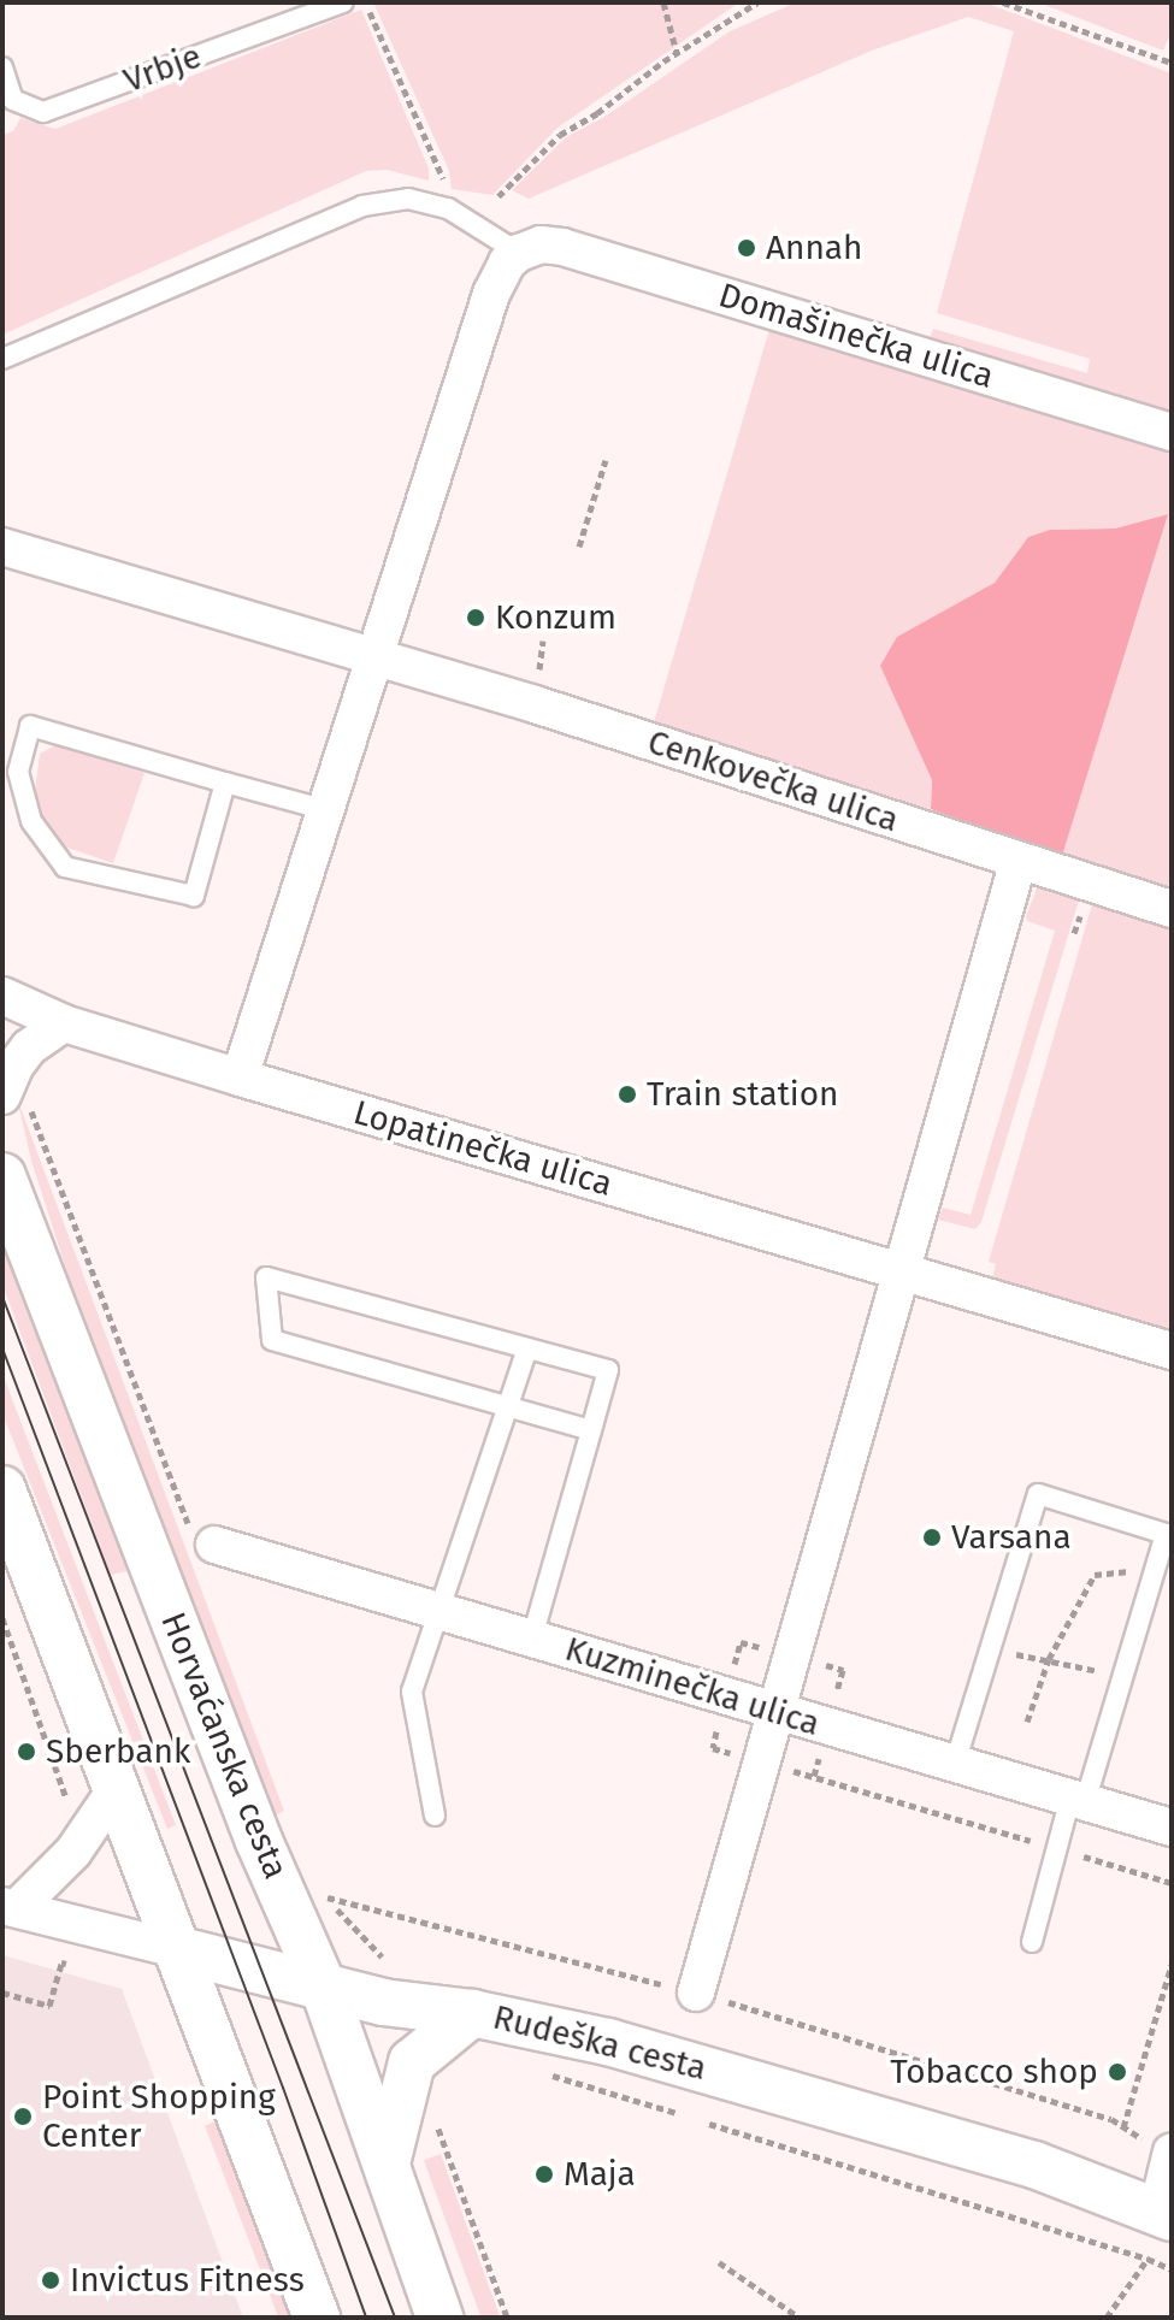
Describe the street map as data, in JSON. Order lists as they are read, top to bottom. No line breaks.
{"streets":{"street":["Domašinečka ulica","Cenkovečka ulica","Lopatinečka ulica","Kuzminečka ulica","Horvaćanska cesta","Rudeška cesta"],"lane":["Vrbje"]},"crossings":[["Horvaćanska cesta","Rudeška cesta"]],"places":["Annah","Konzum","Train station","Varsana","Sberbank","Tobacco shop","Point Shopping Center","Maja","Invictus Fitness"]}
